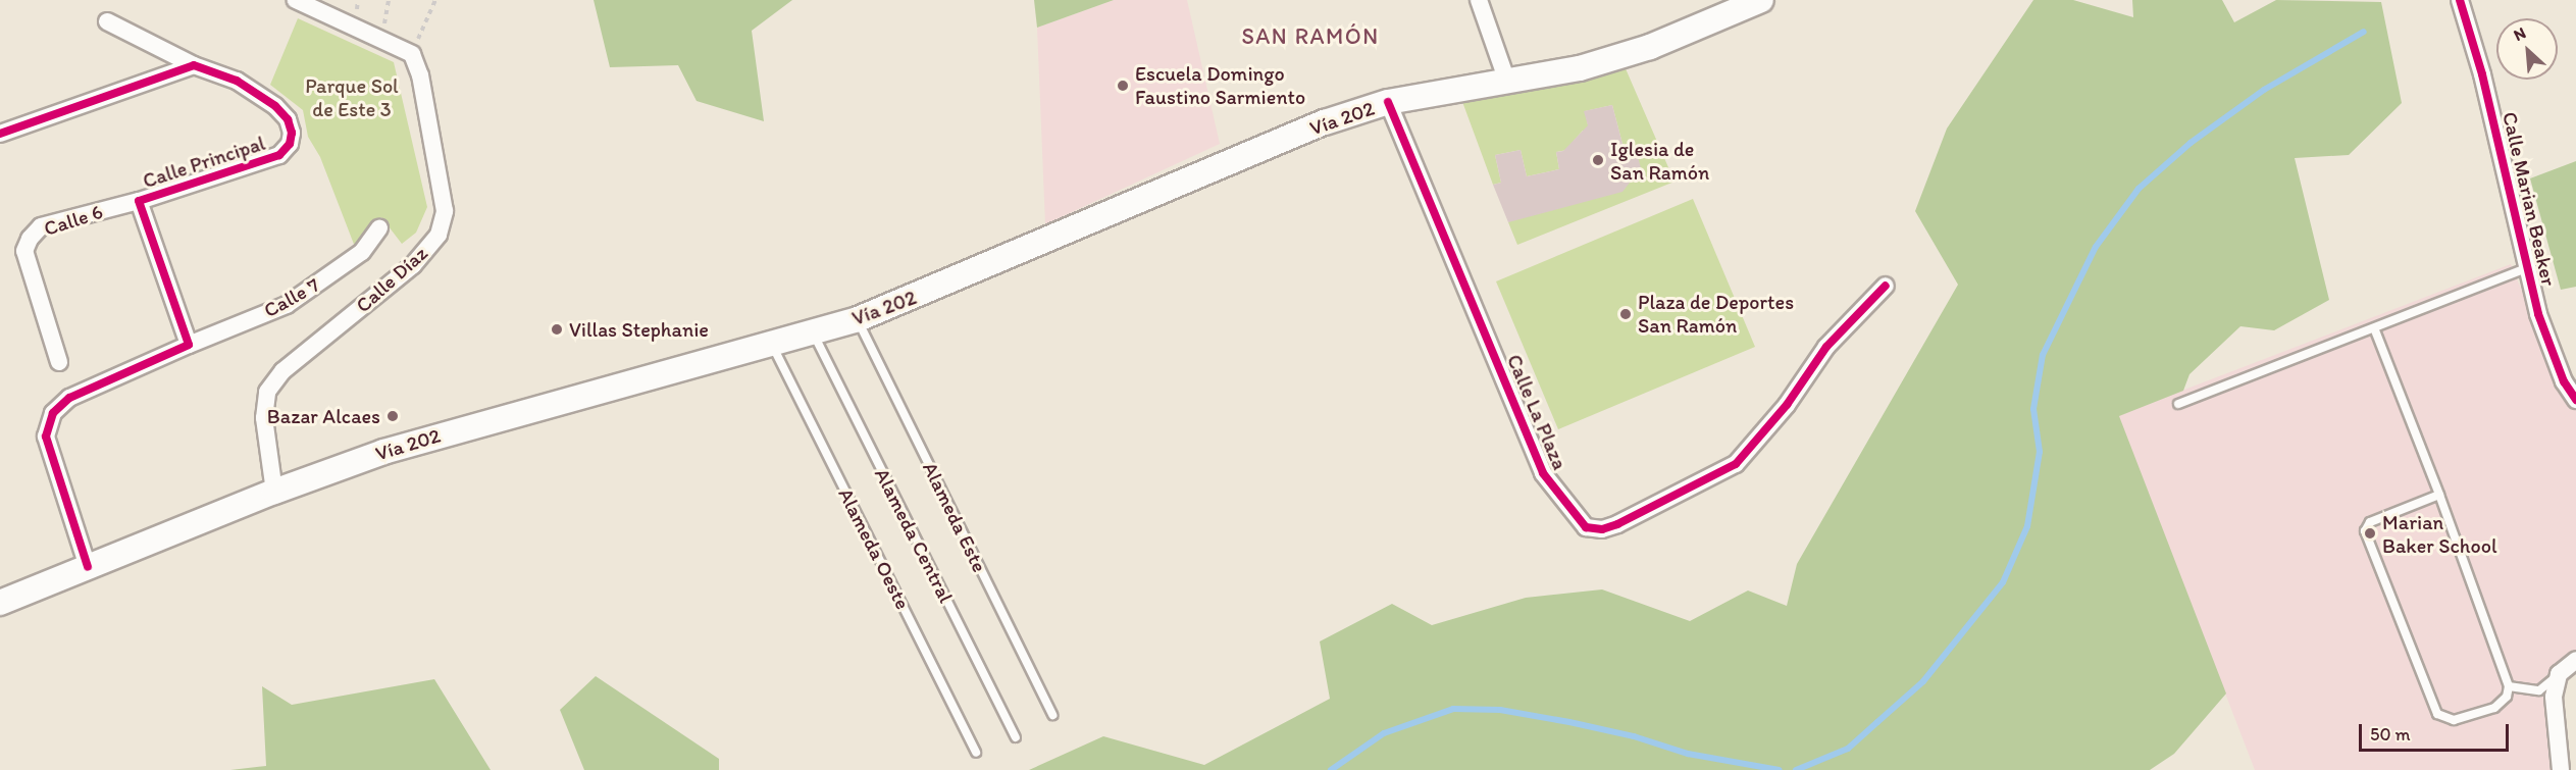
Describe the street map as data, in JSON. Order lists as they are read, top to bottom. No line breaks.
{"streets":{"main road":["Vía 202"],"street":["Calle Principal","Calle Marian Beaker","Calle 6","Calle Díaz","Calle 7","Calle La Plaza"],"lane":["Alameda Este","Alameda Central","Alameda Oeste"]},"crossings":[["Vía 202","Calle Díaz"],["Vía 202","Calle La Plaza"],["Vía 202","Alameda Este"],["Vía 202","Alameda Central"],["Vía 202","Alameda Oeste"],["Calle Principal","Calle 6"],["Calle Principal","Calle 7"]],"districts":["SAN RAMÓN"],"parks":["Parque Sol de Este 3"],"places":["Escuela Domingo Faustino Sarmiento","Iglesia de San Ramón","Plaza de Deportes San Ramón","Villas Stephanie","Bazar Alcaes","Marian Baker School"],"scale_bar":"50 m","north":"top left"}
